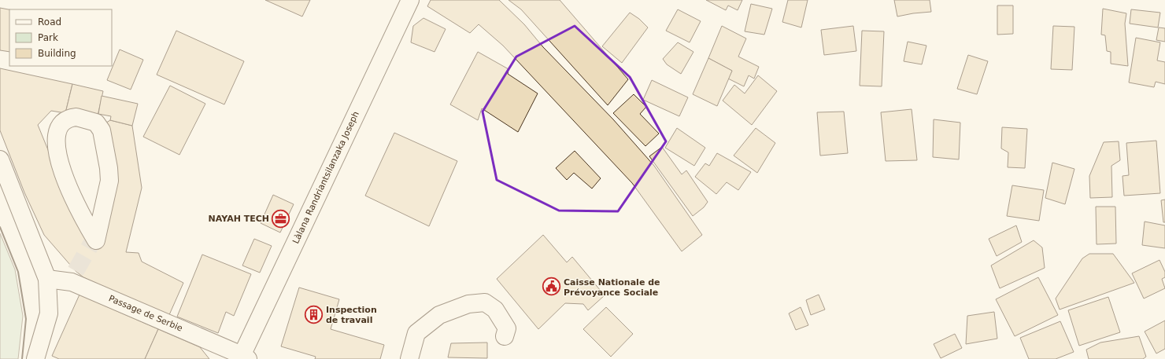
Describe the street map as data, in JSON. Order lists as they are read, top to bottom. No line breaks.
{"streets":{"street":["Làlana Randriantsilanzaka Joseph","Passage de Serbie"]},"crossings":[["Làlana Randriantsilanzaka Joseph","Passage de Serbie"]],"places":{"office":["NAYAH TECH"],"public building":["Caisse Nationale de Prévoyance Sociale"],"building":["Inspection de travail"]},"legend":["Road","Park","Building"]}
